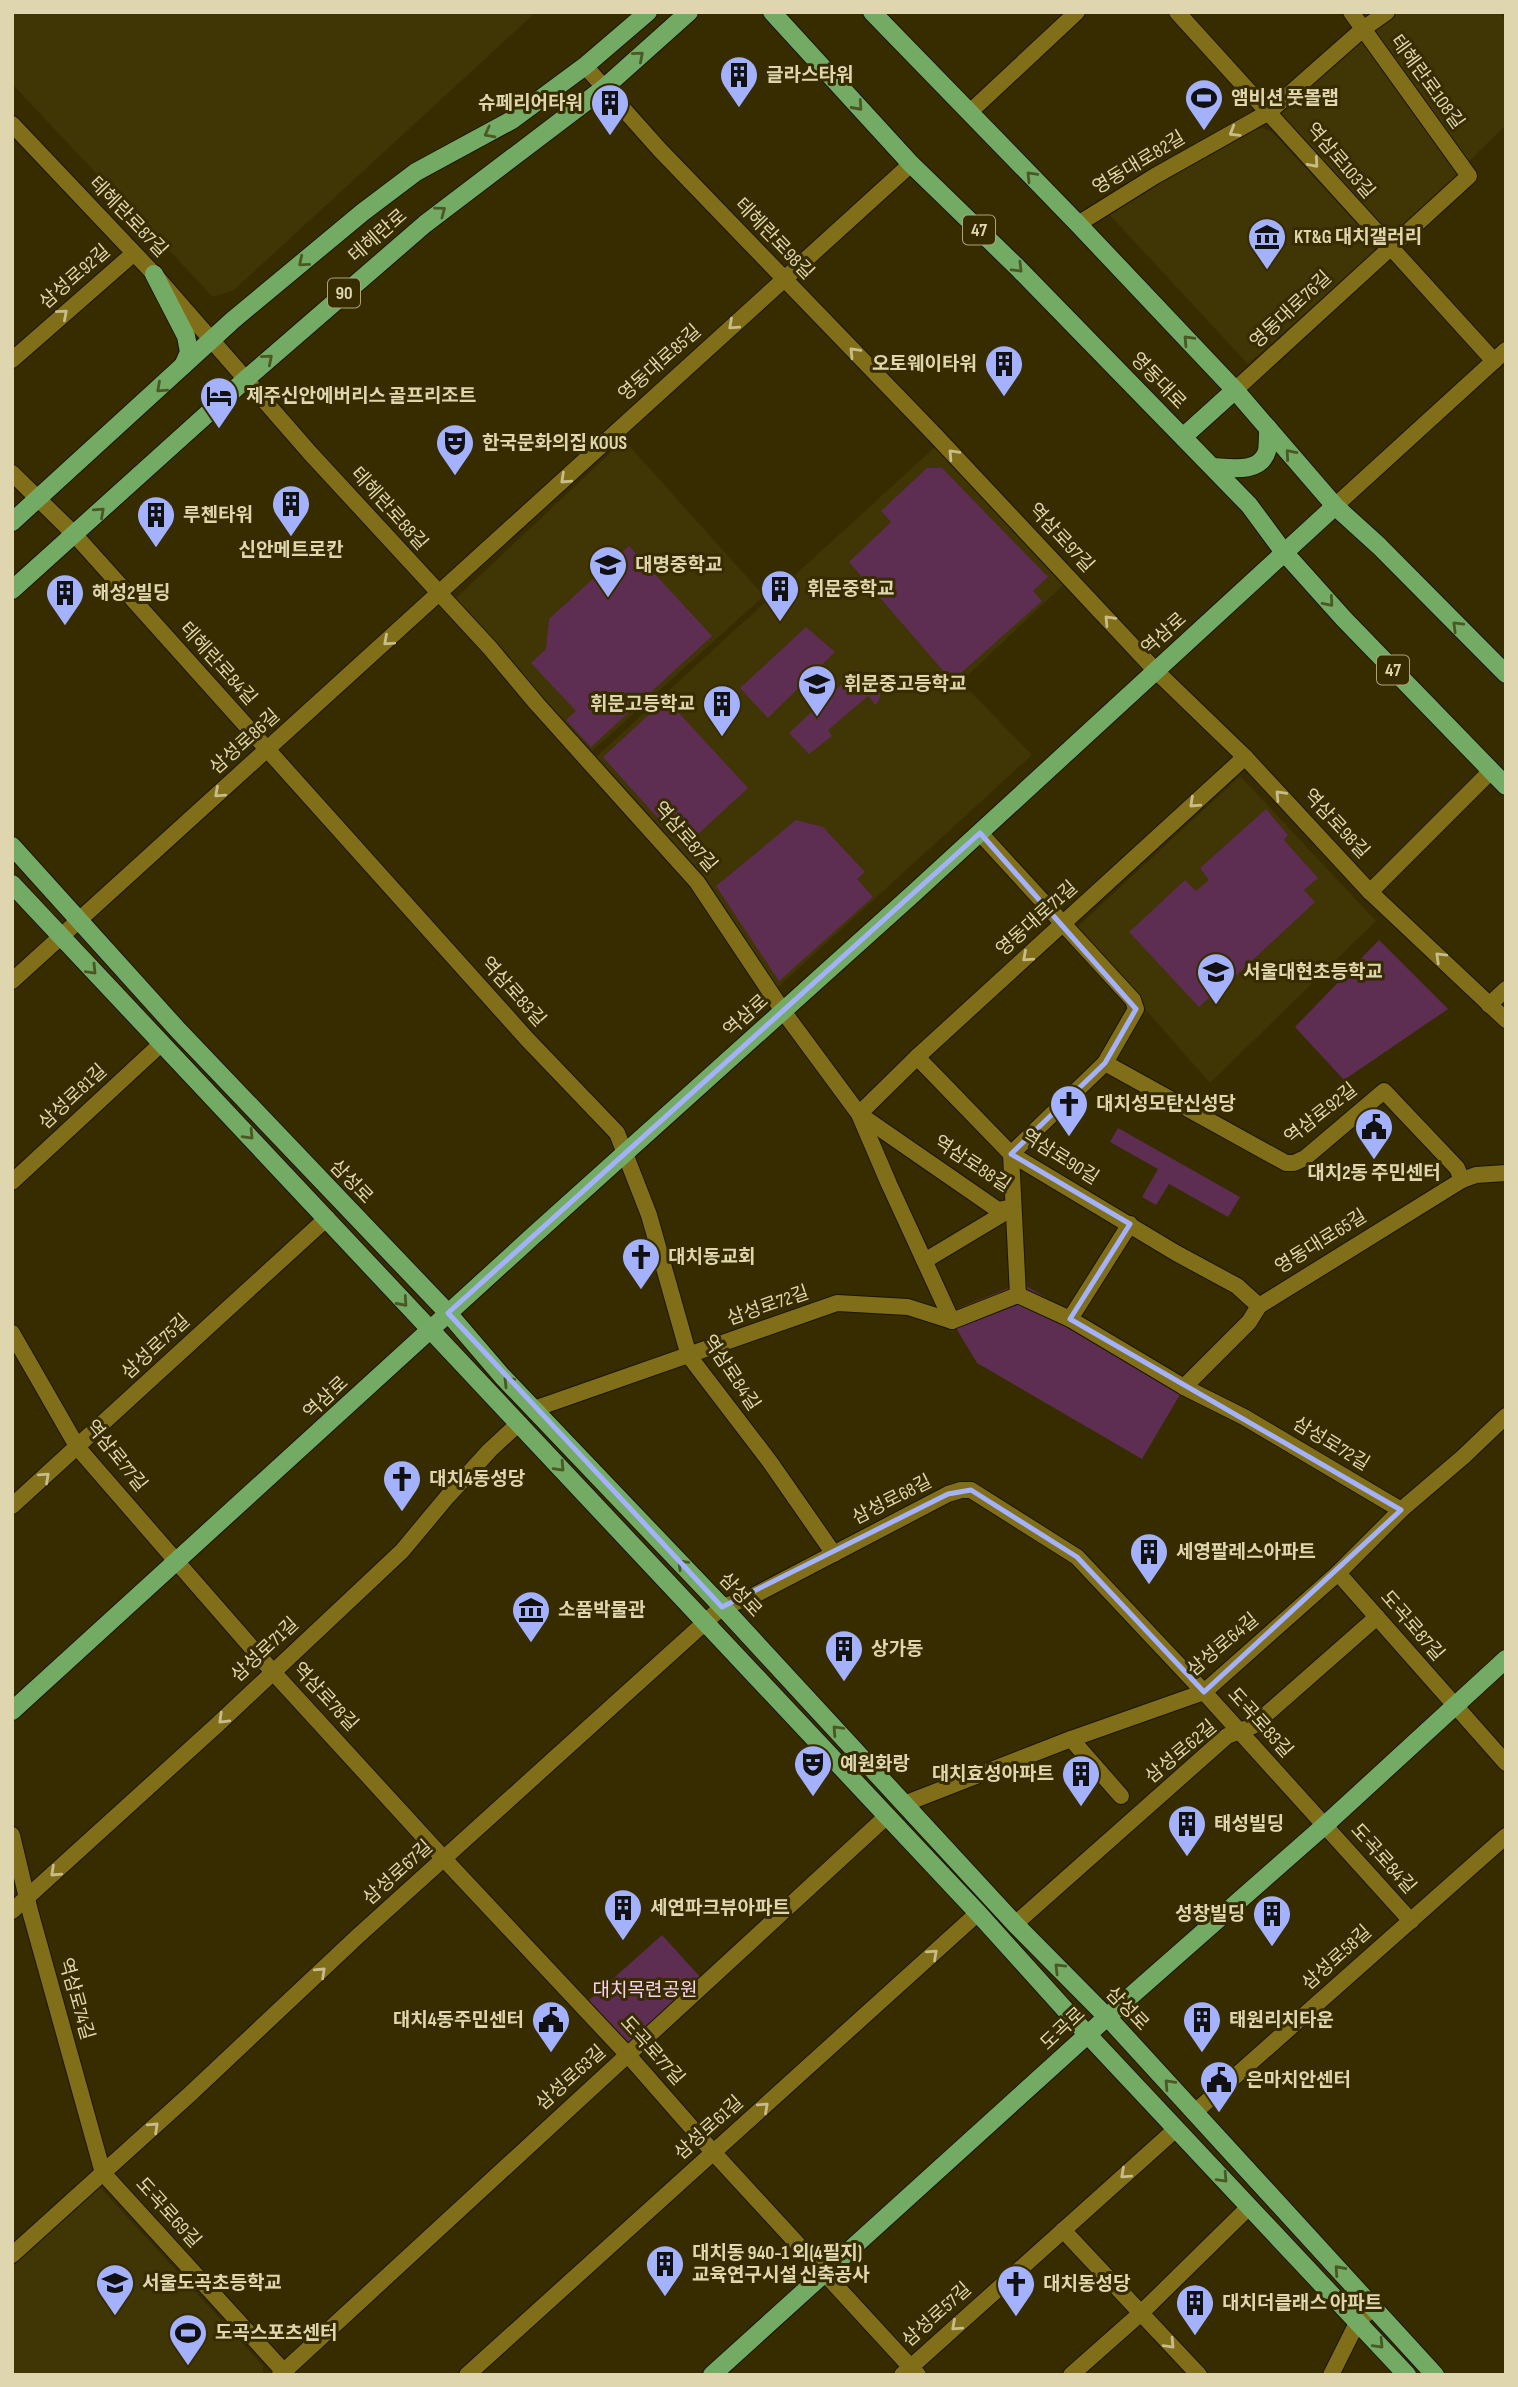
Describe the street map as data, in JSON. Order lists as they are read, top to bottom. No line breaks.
{"streets":{"main road":["47","테헤란로","90","영동대로","역삼로","삼성로","도곡로"],"street":["테헤란로108길","역삼로103길","영동대로82길","테헤란로87길","테헤란로98길","삼성로92길","영동대로76길","영동대로85길","테헤란로88길","역삼로97길","테헤란로84길","삼성로86길","역삼로98길","역삼로87길","영동대로71길","역삼로83길","삼성로81길","역삼로92길","역삼로90길","역삼로88길","영동대로65길","삼성로72길","삼성로75길","역삼로84길","역삼로77길","삼성로68길","도곡로87길","삼성로64길","삼성로71길","역삼로78길","도곡로83길","삼성로62길","도곡로84길","삼성로67길","삼성로58길","역삼로74길","도곡로77길","삼성로63길","삼성로61길","도곡로69길","삼성로57길"]},"crossings":[["테헤란로108길","영동대로82길"],["테헤란로108길","영동대로76길"],["역삼로103길","영동대로82길"],["역삼로103길","영동대로76길"],["역삼로103길","역삼로"],["테헤란로87길","테헤란로"],["테헤란로87길","삼성로92길"],["테헤란로87길","테헤란로88길"],["테헤란로","테헤란로98길"],["테헤란로","테헤란로88길"],["테헤란로","테헤란로84길"],["테헤란로98길","영동대로85길"],["테헤란로98길","역삼로97길"],["영동대로85길","영동대로"],["영동대로85길","테헤란로88길"],["영동대로85길","삼성로86길"],["영동대로","역삼로"],["테헤란로88길","삼성로86길"],["테헤란로88길","역삼로87길"],["역삼로97길","역삼로"],["역삼로97길","역삼로98길"],["역삼로","역삼로98길"],["역삼로","역삼로87길"],["역삼로","역삼로83길"],["역삼로","역삼로88길"],["역삼로","삼성로"],["역삼로","역삼로84길"],["역삼로","역삼로77길"],["역삼로","역삼로78길"],["테헤란로84길","삼성로86길"],["테헤란로84길","역삼로83길"],["삼성로86길","삼성로"],["역삼로98길","영동대로71길"],["역삼로87길","역삼로88길"],["영동대로71길","역삼로90길"],["영동대로71길","역삼로88길"],["역삼로83길","역삼로84길"],["역삼로92길","영동대로65길"],["역삼로90길","영동대로65길"],["역삼로88길","삼성로72길"],["삼성로","삼성로72길"],["삼성로","삼성로68길"],["삼성로","삼성로64길"],["삼성로","삼성로62길"],["삼성로","삼성로67길"],["삼성로","삼성로58길"],["삼성로","도곡로"],["영동대로65길","삼성로72길"],["삼성로72길","역삼로84길"],["삼성로72길","삼성로64길"],["삼성로75길","역삼로77길"],["역삼로84길","삼성로68길"],["역삼로77길","역삼로78길"],["삼성로68길","도곡로83길"],["삼성로68길","삼성로67길"],["도곡로87길","삼성로64길"],["도곡로87길","삼성로62길"],["도곡로87길","도곡로"],["삼성로64길","도곡로83길"],["삼성로71길","역삼로78길"],["삼성로71길","역삼로74길"],["역삼로78길","삼성로67길"],["역삼로78길","도곡로77길"],["도곡로83길","삼성로62길"],["도곡로83길","도곡로84길"],["도곡로83길","도곡로"],["도곡로84길","삼성로58길"],["도곡로84길","도곡로"],["삼성로67길","역삼로74길"],["삼성로67길","도곡로77길"],["삼성로67길","도곡로69길"],["역삼로74길","도곡로69길"],["도곡로","도곡로77길"],["도곡로77길","삼성로63길"],["도곡로77길","삼성로61길"],["도곡로77길","삼성로57길"],["삼성로63길","도곡로69길"]],"one_way":["역삼로103길","영동대로82길","테헤란로98길","삼성로92길","영동대로85길","역삼로97길","삼성로86길","역삼로98길","영동대로71길","삼성로71길","삼성로67길","삼성로61길"],"parks":["대치목련공원"],"places":{"building":["글라스타워","슈페리어타워","오토웨이타워","신안메트로칸","루첸타워","휘문중학교","해성2빌딩","휘문고등학교","세영팔레스아파트","상가동","대치효성아파트","태성빌딩","세연파크뷰아파트","성창빌딩","태원리치타운","대치동 940-1 외(4필지) 교육연구시설 신축공사","대치더클래스 아파트"],"sports":["앰비션 풋볼랩","도곡스포츠센터"],"museum":["KT&G 대치갤러리","소품박물관"],"hotel":["제주신안에버리스 골프리조트"],"theatre":["한국문화의집 KOUS","예원화랑"],"school or university":["대명중학교","휘문중고등학교","서울대현초등학교","서울도곡초등학교"],"church":["대치성모탄신성당","대치동교회","대치4동성당","대치동성당"],"public building":["대치2동 주민센터","대치4동주민센터","은마치안센터"]}}
